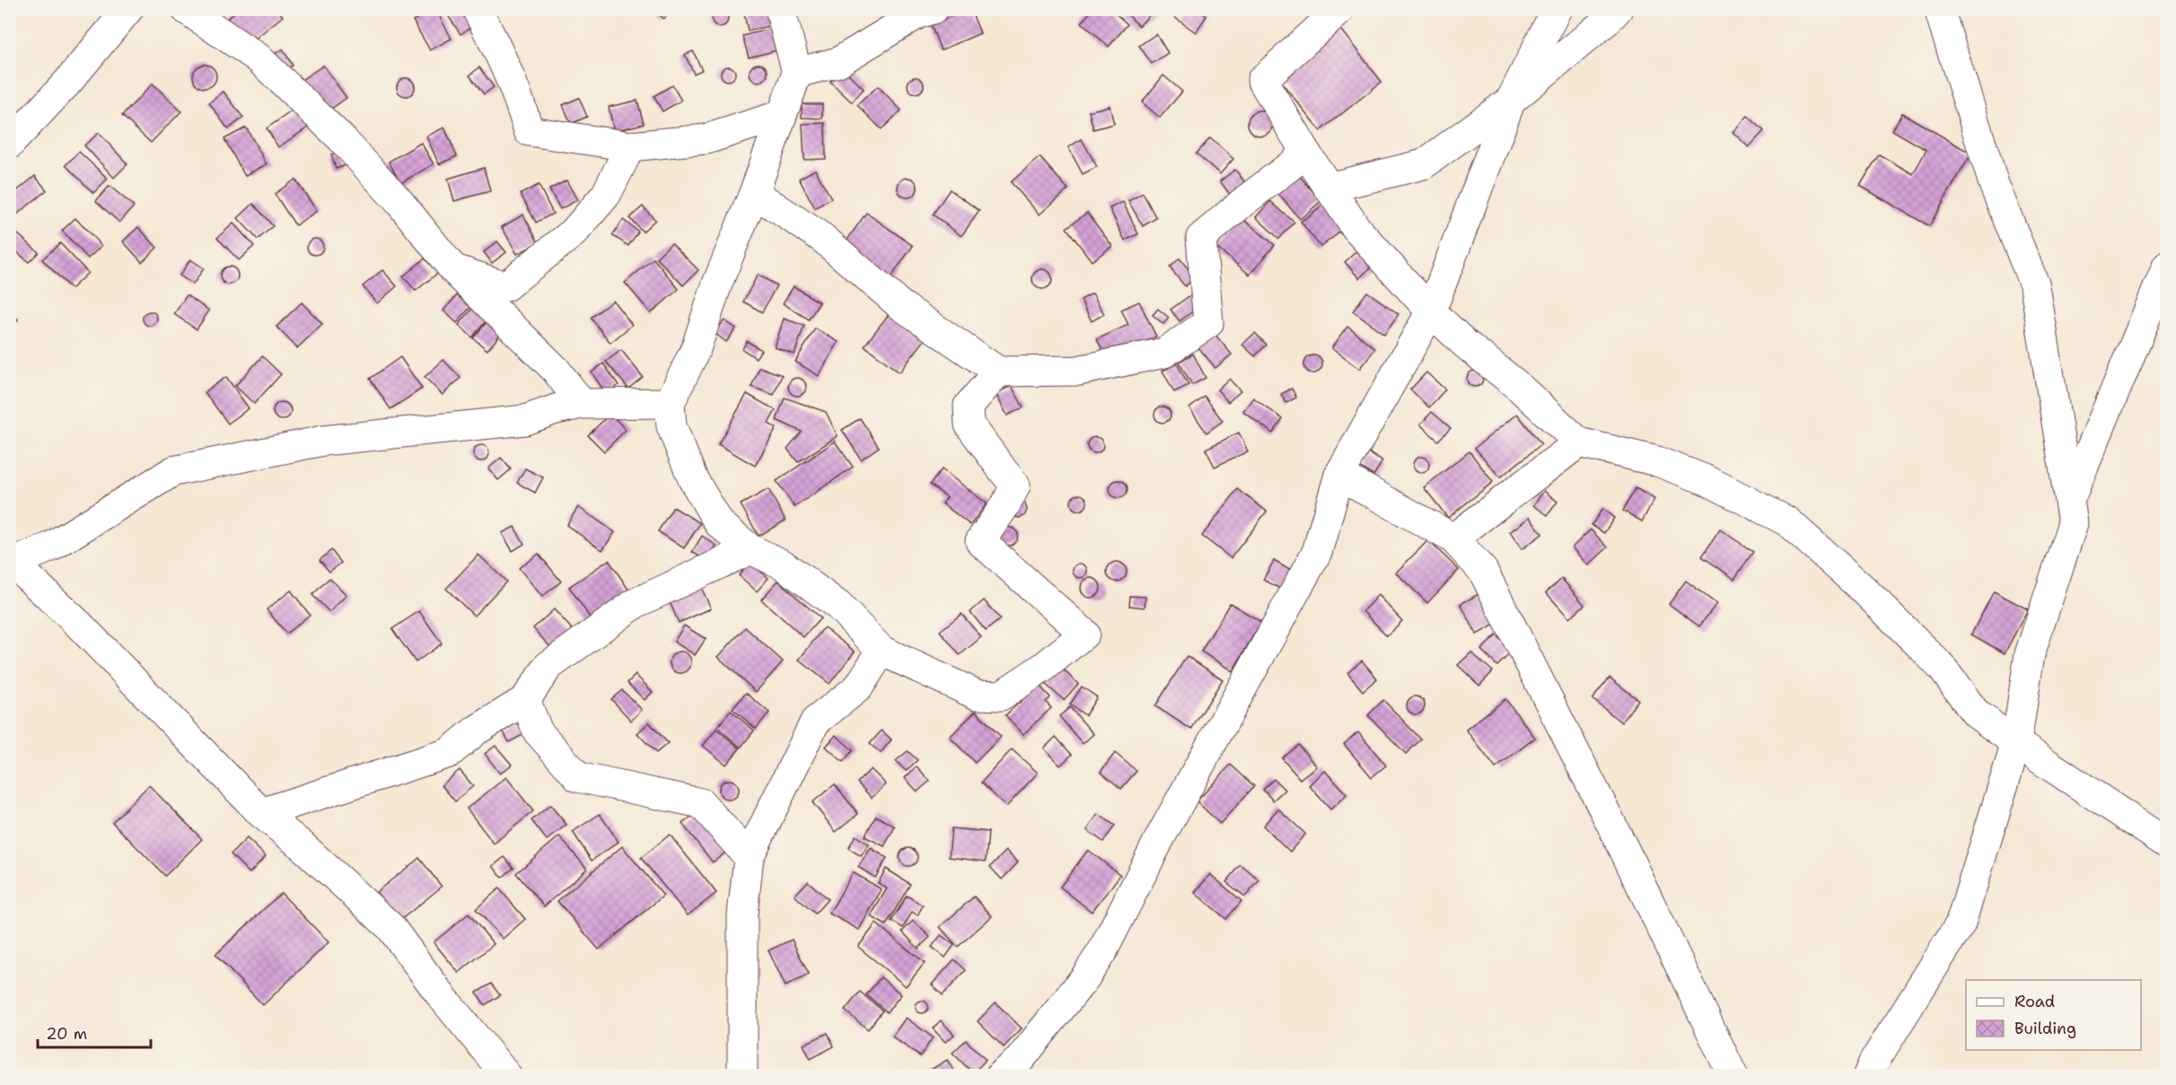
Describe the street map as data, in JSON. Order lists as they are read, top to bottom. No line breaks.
{"legend":["Road","Building"],"scale_bar":"20 m"}
